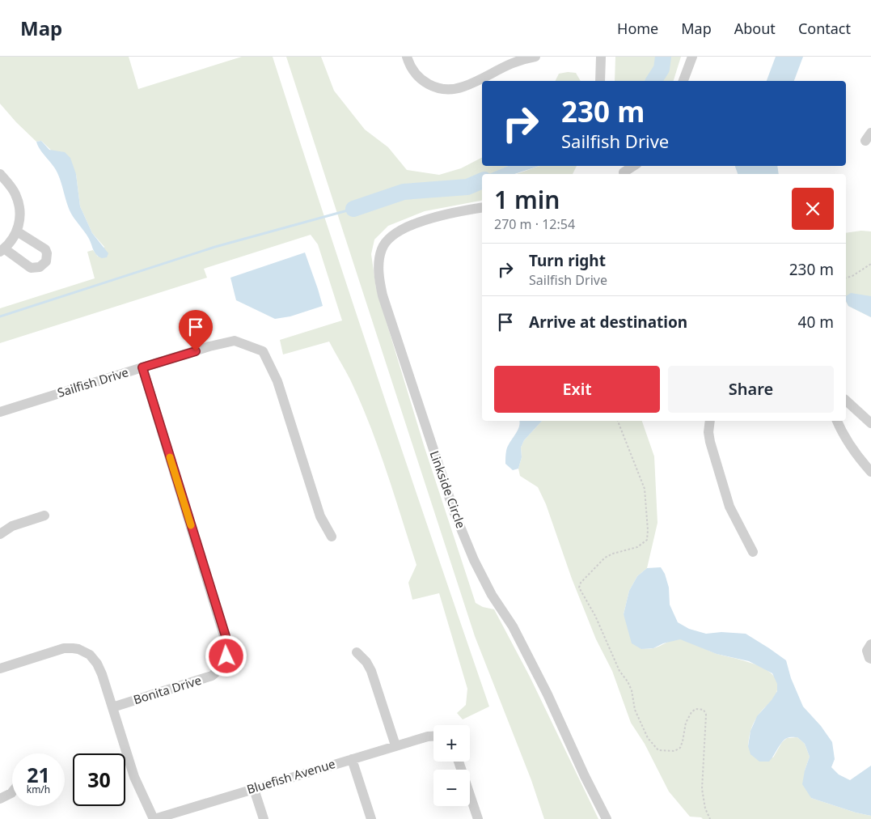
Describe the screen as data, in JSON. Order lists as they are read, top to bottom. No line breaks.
{"streets":{"street":["Sailfish Drive","Linkside Circle","Bonita Drive","Bluefish Avenue"]},"crossings":[["Sailfish Drive","Bonita Drive"]],"page":{"header":"Map","nav":["Home","Map","About","Contact"],"turn":["230 m","Sailfish Drive"],"heading":["1 min","270 m · 12:54"],"list":[{"name":"Turn right","note":"Sailfish Drive","value":"230 m"},{"name":"Arrive at destination","value":"40 m"}],"buttons":["Exit","Share"],"map_buttons":["+","−"],"speed":"21 km/h","limit":"30"}}
